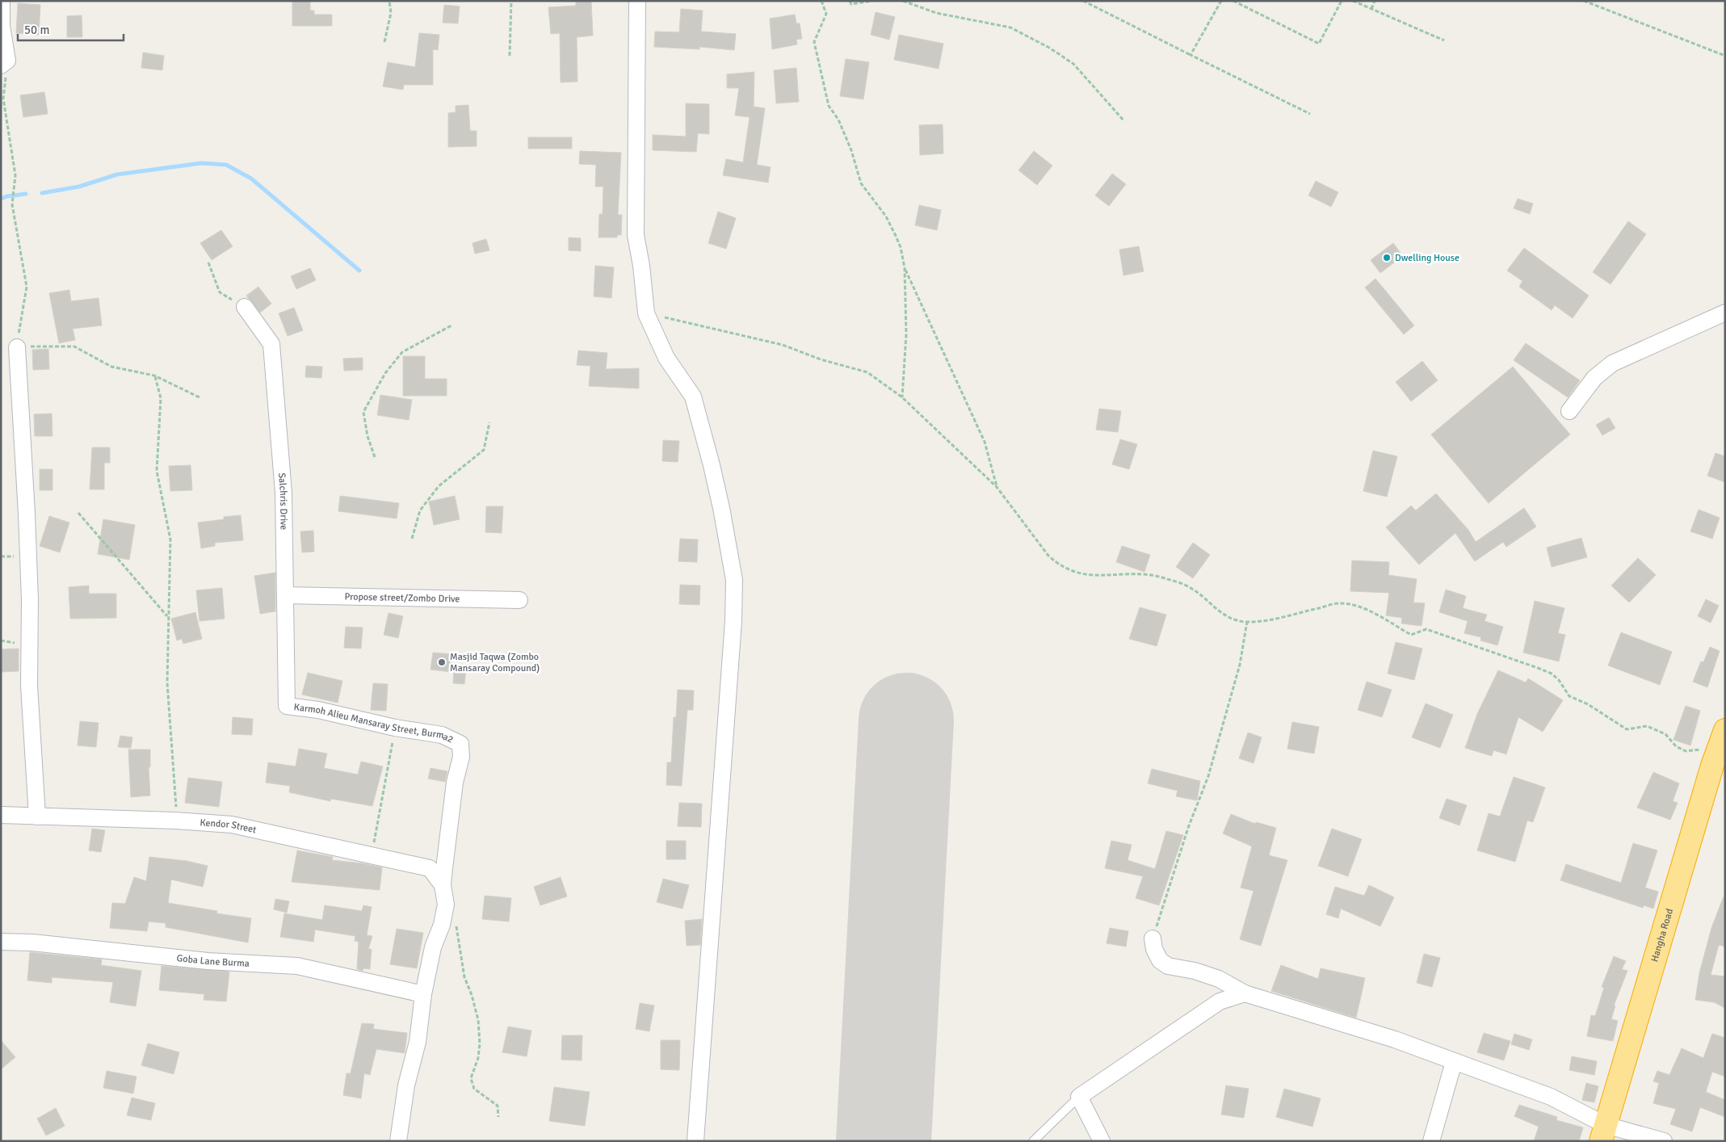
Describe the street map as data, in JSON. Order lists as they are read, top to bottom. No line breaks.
{"streets":{"highway":["Hangha Road"],"street":["Salchris Drive","Propose street/Zombo Drive","Karmoh Alieu Mansaray Street, Burma2","Kendor Street","Goba Lane Burma"]},"crossings":[["Salchris Drive","Propose street/Zombo Drive"],["Salchris Drive","Karmoh Alieu Mansaray Street, Burma2"],["Karmoh Alieu Mansaray Street, Burma2","Kendor Street"]],"places":["Dwelling House","Masjid Taqwa (Zombo Mansaray Compound)"],"scale_bar":"50 m"}
